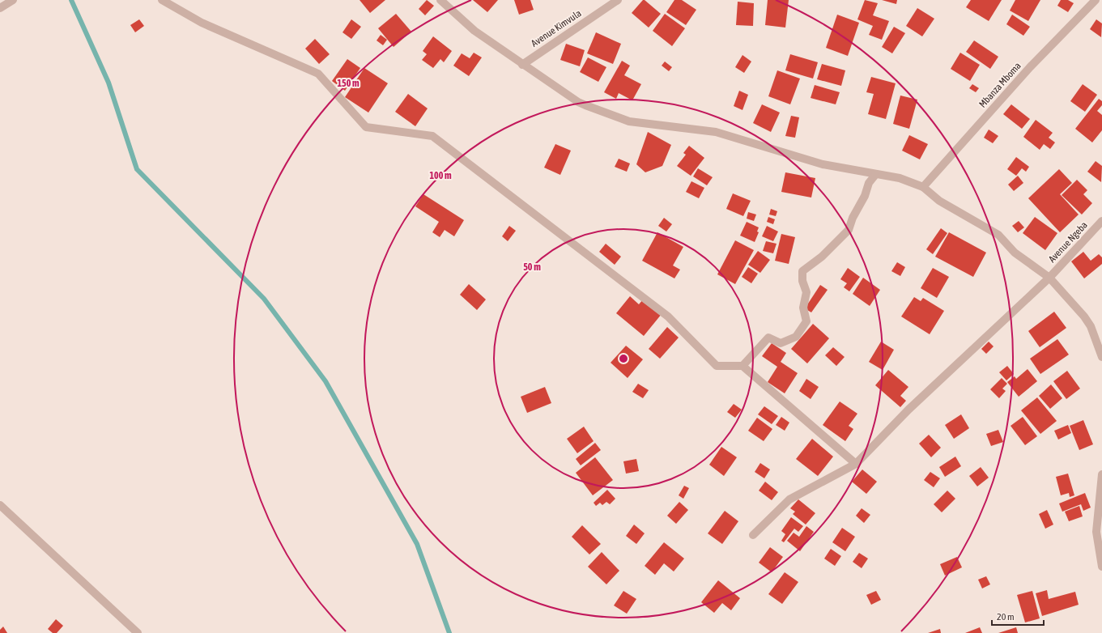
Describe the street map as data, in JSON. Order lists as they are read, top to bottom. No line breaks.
{"streets":{"street":["Avenue Kimvula","Mbanza Mboma","Avenue Ngeba"]},"scale_bar":"20 m","rings":["150 m","100 m","50 m"]}
